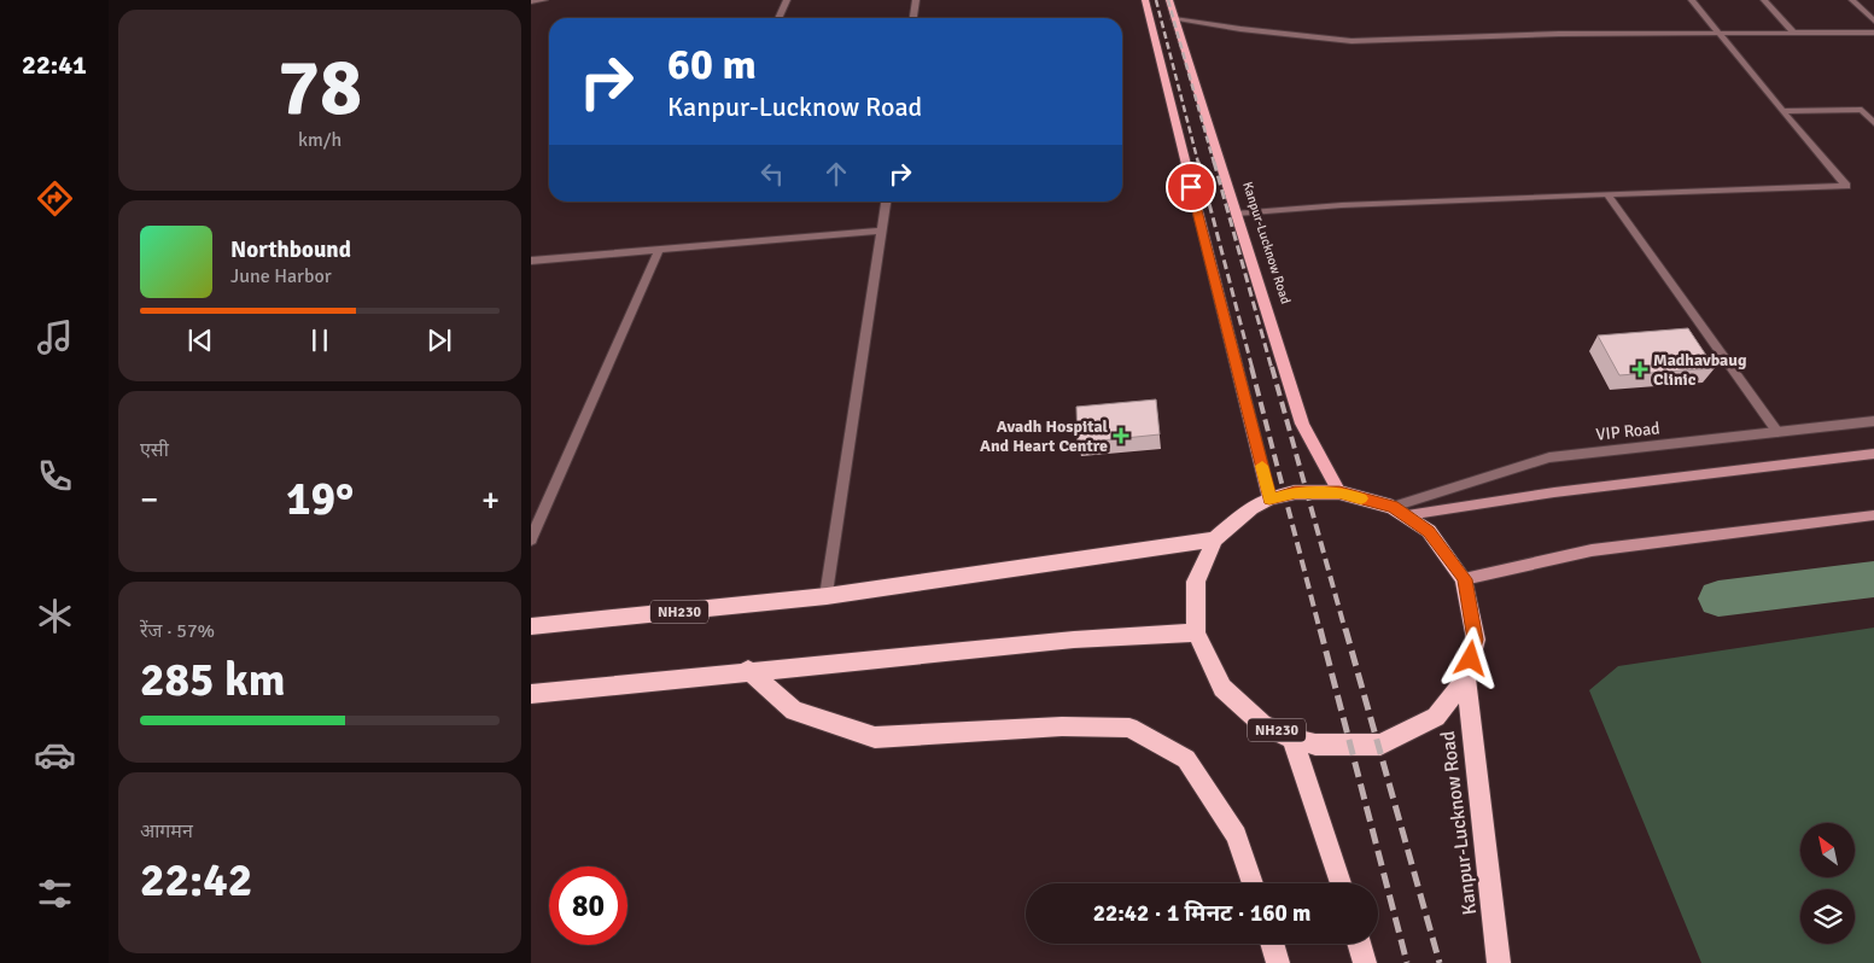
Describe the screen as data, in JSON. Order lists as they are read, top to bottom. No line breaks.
{"streets":{"highway":["Kanpur-Lucknow Road","NH230"],"street":["VIP Road"]},"crossings":[["Kanpur-Lucknow Road","NH230"],["VIP Road","NH230"]],"places":{"health":["Madhavbaug Clinic","Avadh Hospital And Heart Centre"]},"north":"top left","page":{"tabs":"22:41","tile":[["78","km/h"],"एसी",["रेंज · 57%","285 km"],["आगमन","22:42"]],"turn":["60 m","Kanpur-Lucknow Road"],"song":["Northbound","June Harbor"],"heat":["−","19°","+"],"limit":"80","trip":"22:42 · 1 मिनट · 160 m"}}
